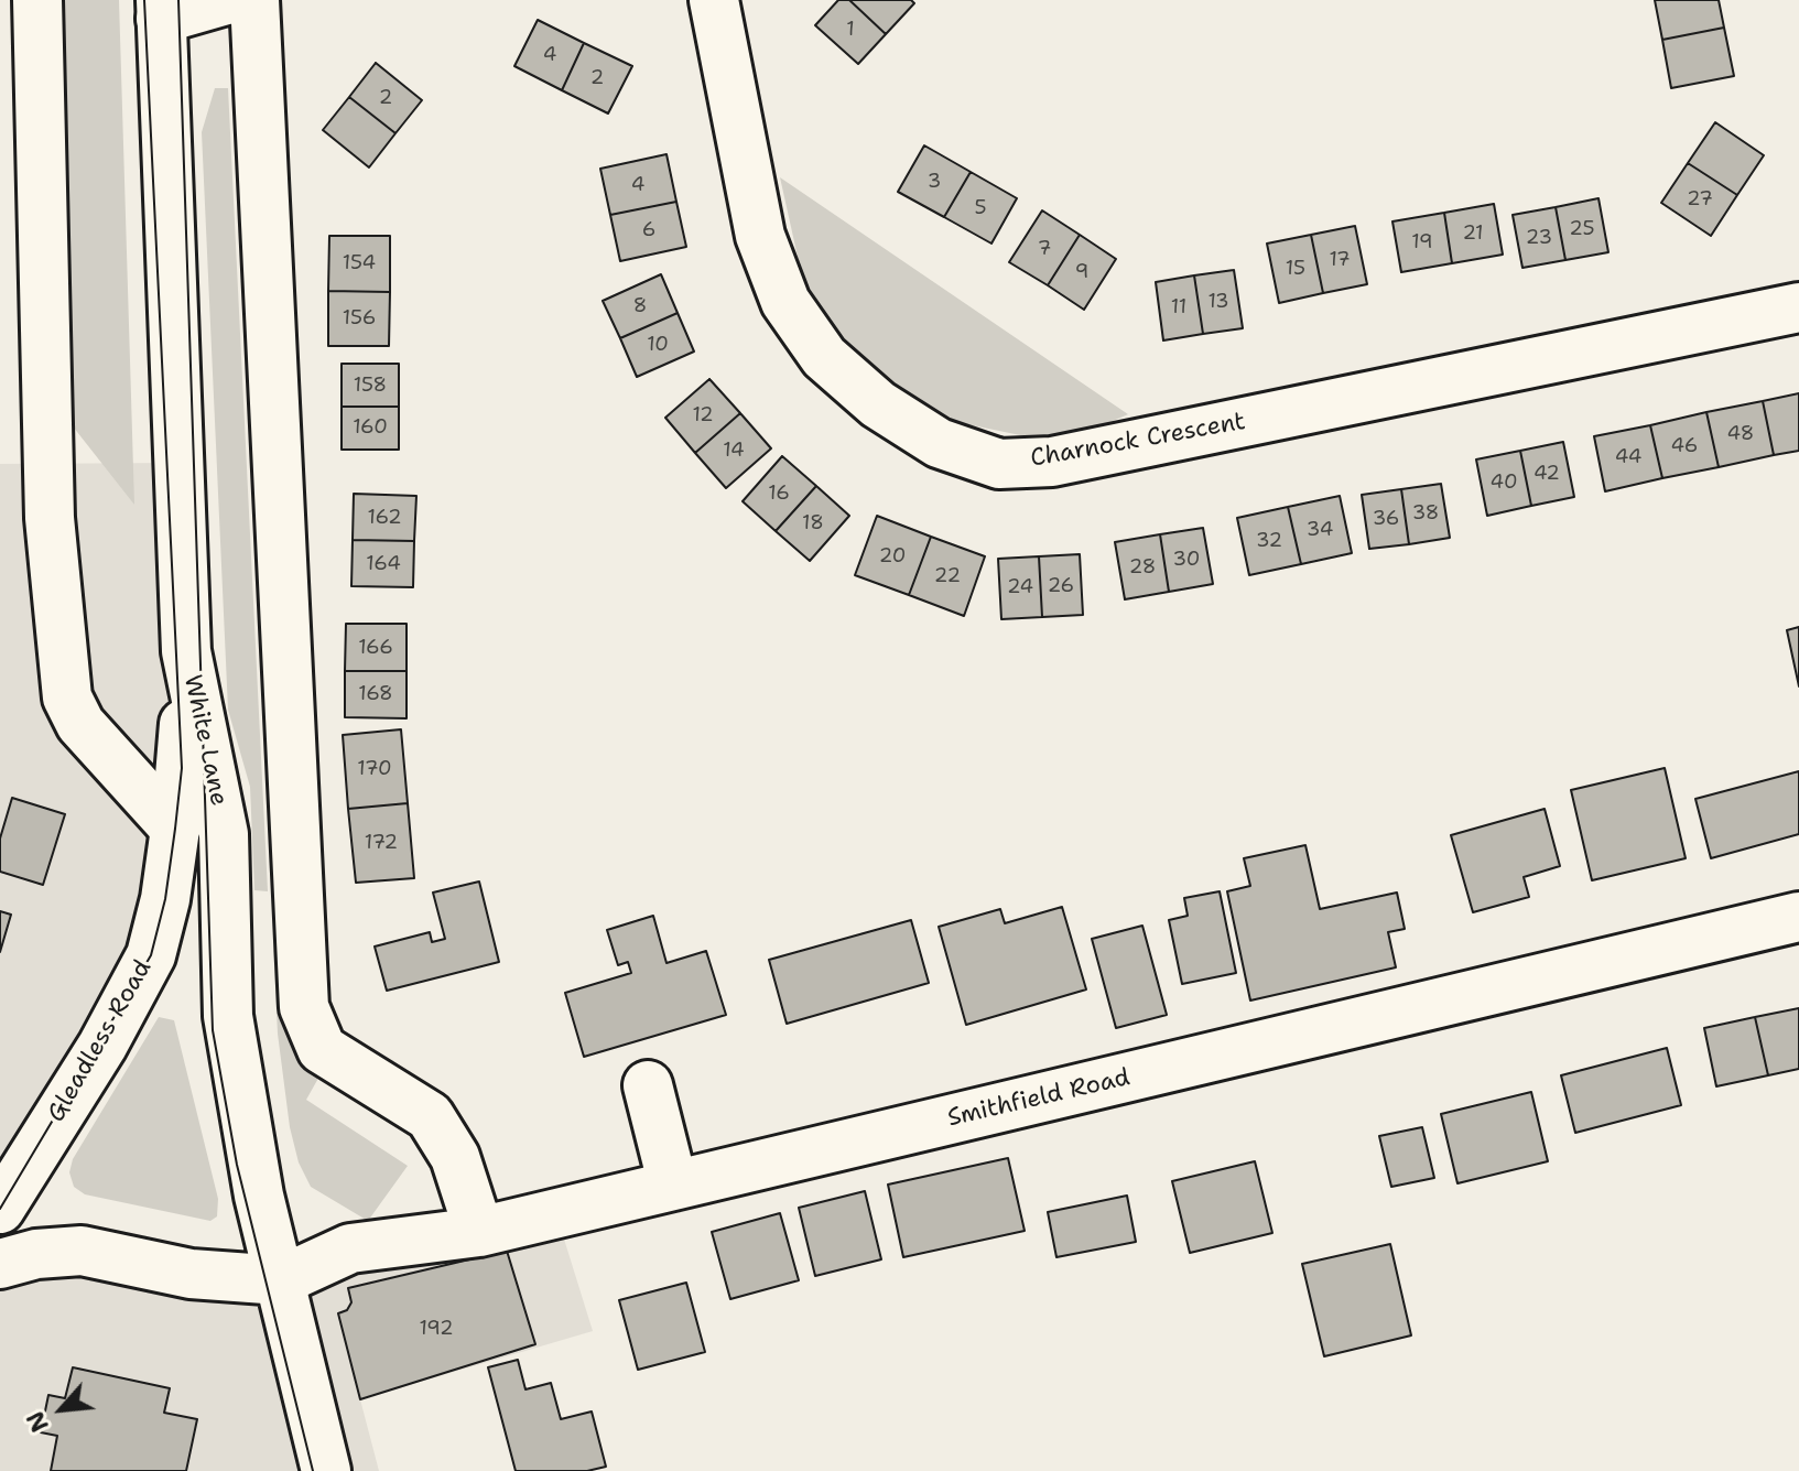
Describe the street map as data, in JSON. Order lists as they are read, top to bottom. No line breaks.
{"streets":{"street":["Charnock Crescent","White Lane","Gleadless Road","Smithfield Road"]},"crossings":[["White Lane","Gleadless Road"],["White Lane","Smithfield Road"]],"house_numbers":["1","4","2","2","3","4","27","5","25","6","21","23","19","7","17","154","15","9","13","8","11","156","10","158","12","160","48","46","14","44","42","40","16","38","162","36","18","34","32","20","30","164","28","22","26","24","166","168","170","172","192"],"north":"bottom left"}
